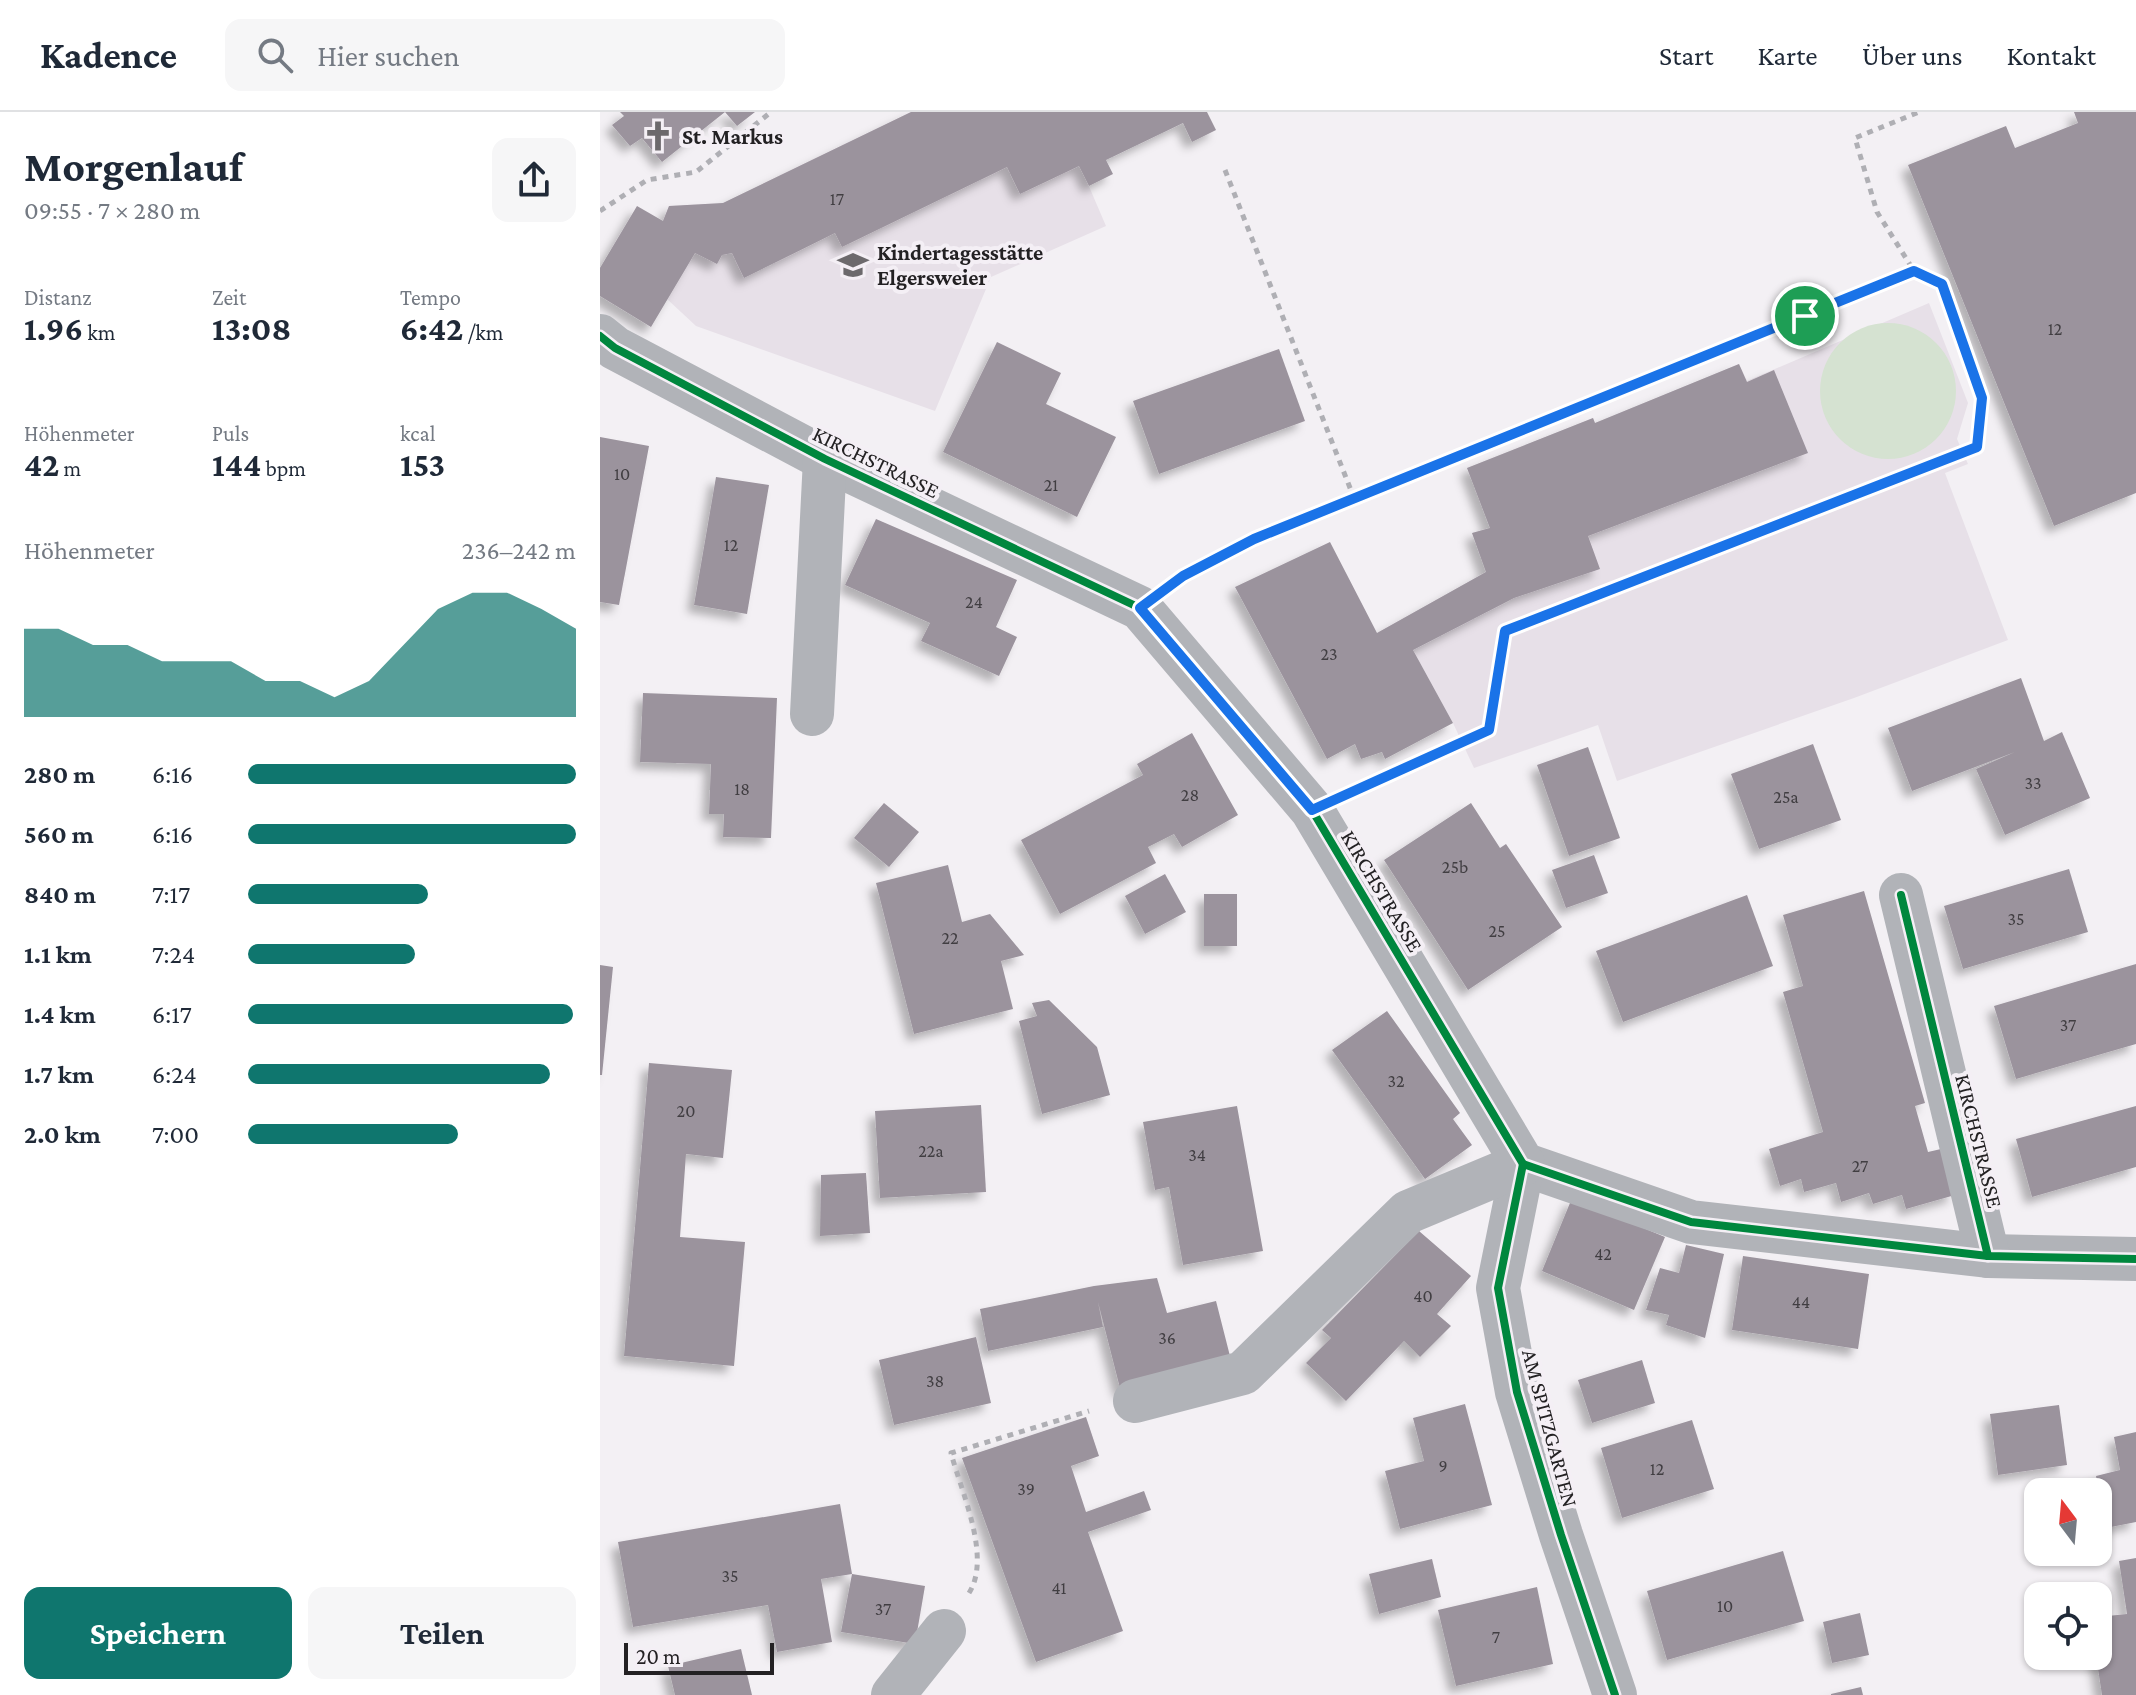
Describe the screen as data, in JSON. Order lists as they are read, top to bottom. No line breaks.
{"streets":{"street":["KIRCHSTRASSE","AM SPITZGARTEN"]},"crossings":[["KIRCHSTRASSE","AM SPITZGARTEN"]],"places":{"church":["St. Markus"],"school or university":["Kindertagesstätte Elgersweier"]},"house_numbers":["17","12","10","21","12","24","23","33","18","28","25a","25b","35","25","22","37","32","20","22a","34","27","42","40","44","36","38","9","12","39","35","41","10","37","7"],"scale_bar":"20 m","north":"top","page":{"header":"Kadence","search":"Hier suchen","nav":["Start","Karte","Über uns","Kontakt"],"heading":["Morgenlauf","09:55 · 7 × 280 m"],"stats":[["Distanz","1.96 km"],["Zeit","13:08"],["Tempo","6:42 /km"],["Höhenmeter","42 m"],["Puls","144 bpm"],["kcal","153"]],"chart":["Höhenmeter","236–242 m"],"list":[{"name":"280 m","note":"6:16"},{"name":"560 m","note":"6:16"},{"name":"840 m","note":"7:17"},{"name":"1.1 km","note":"7:24"},{"name":"1.4 km","note":"6:17"},{"name":"1.7 km","note":"6:24"},{"name":"2.0 km","note":"7:00"}],"buttons":["Speichern","Teilen"],"scale":"20 m"}}
